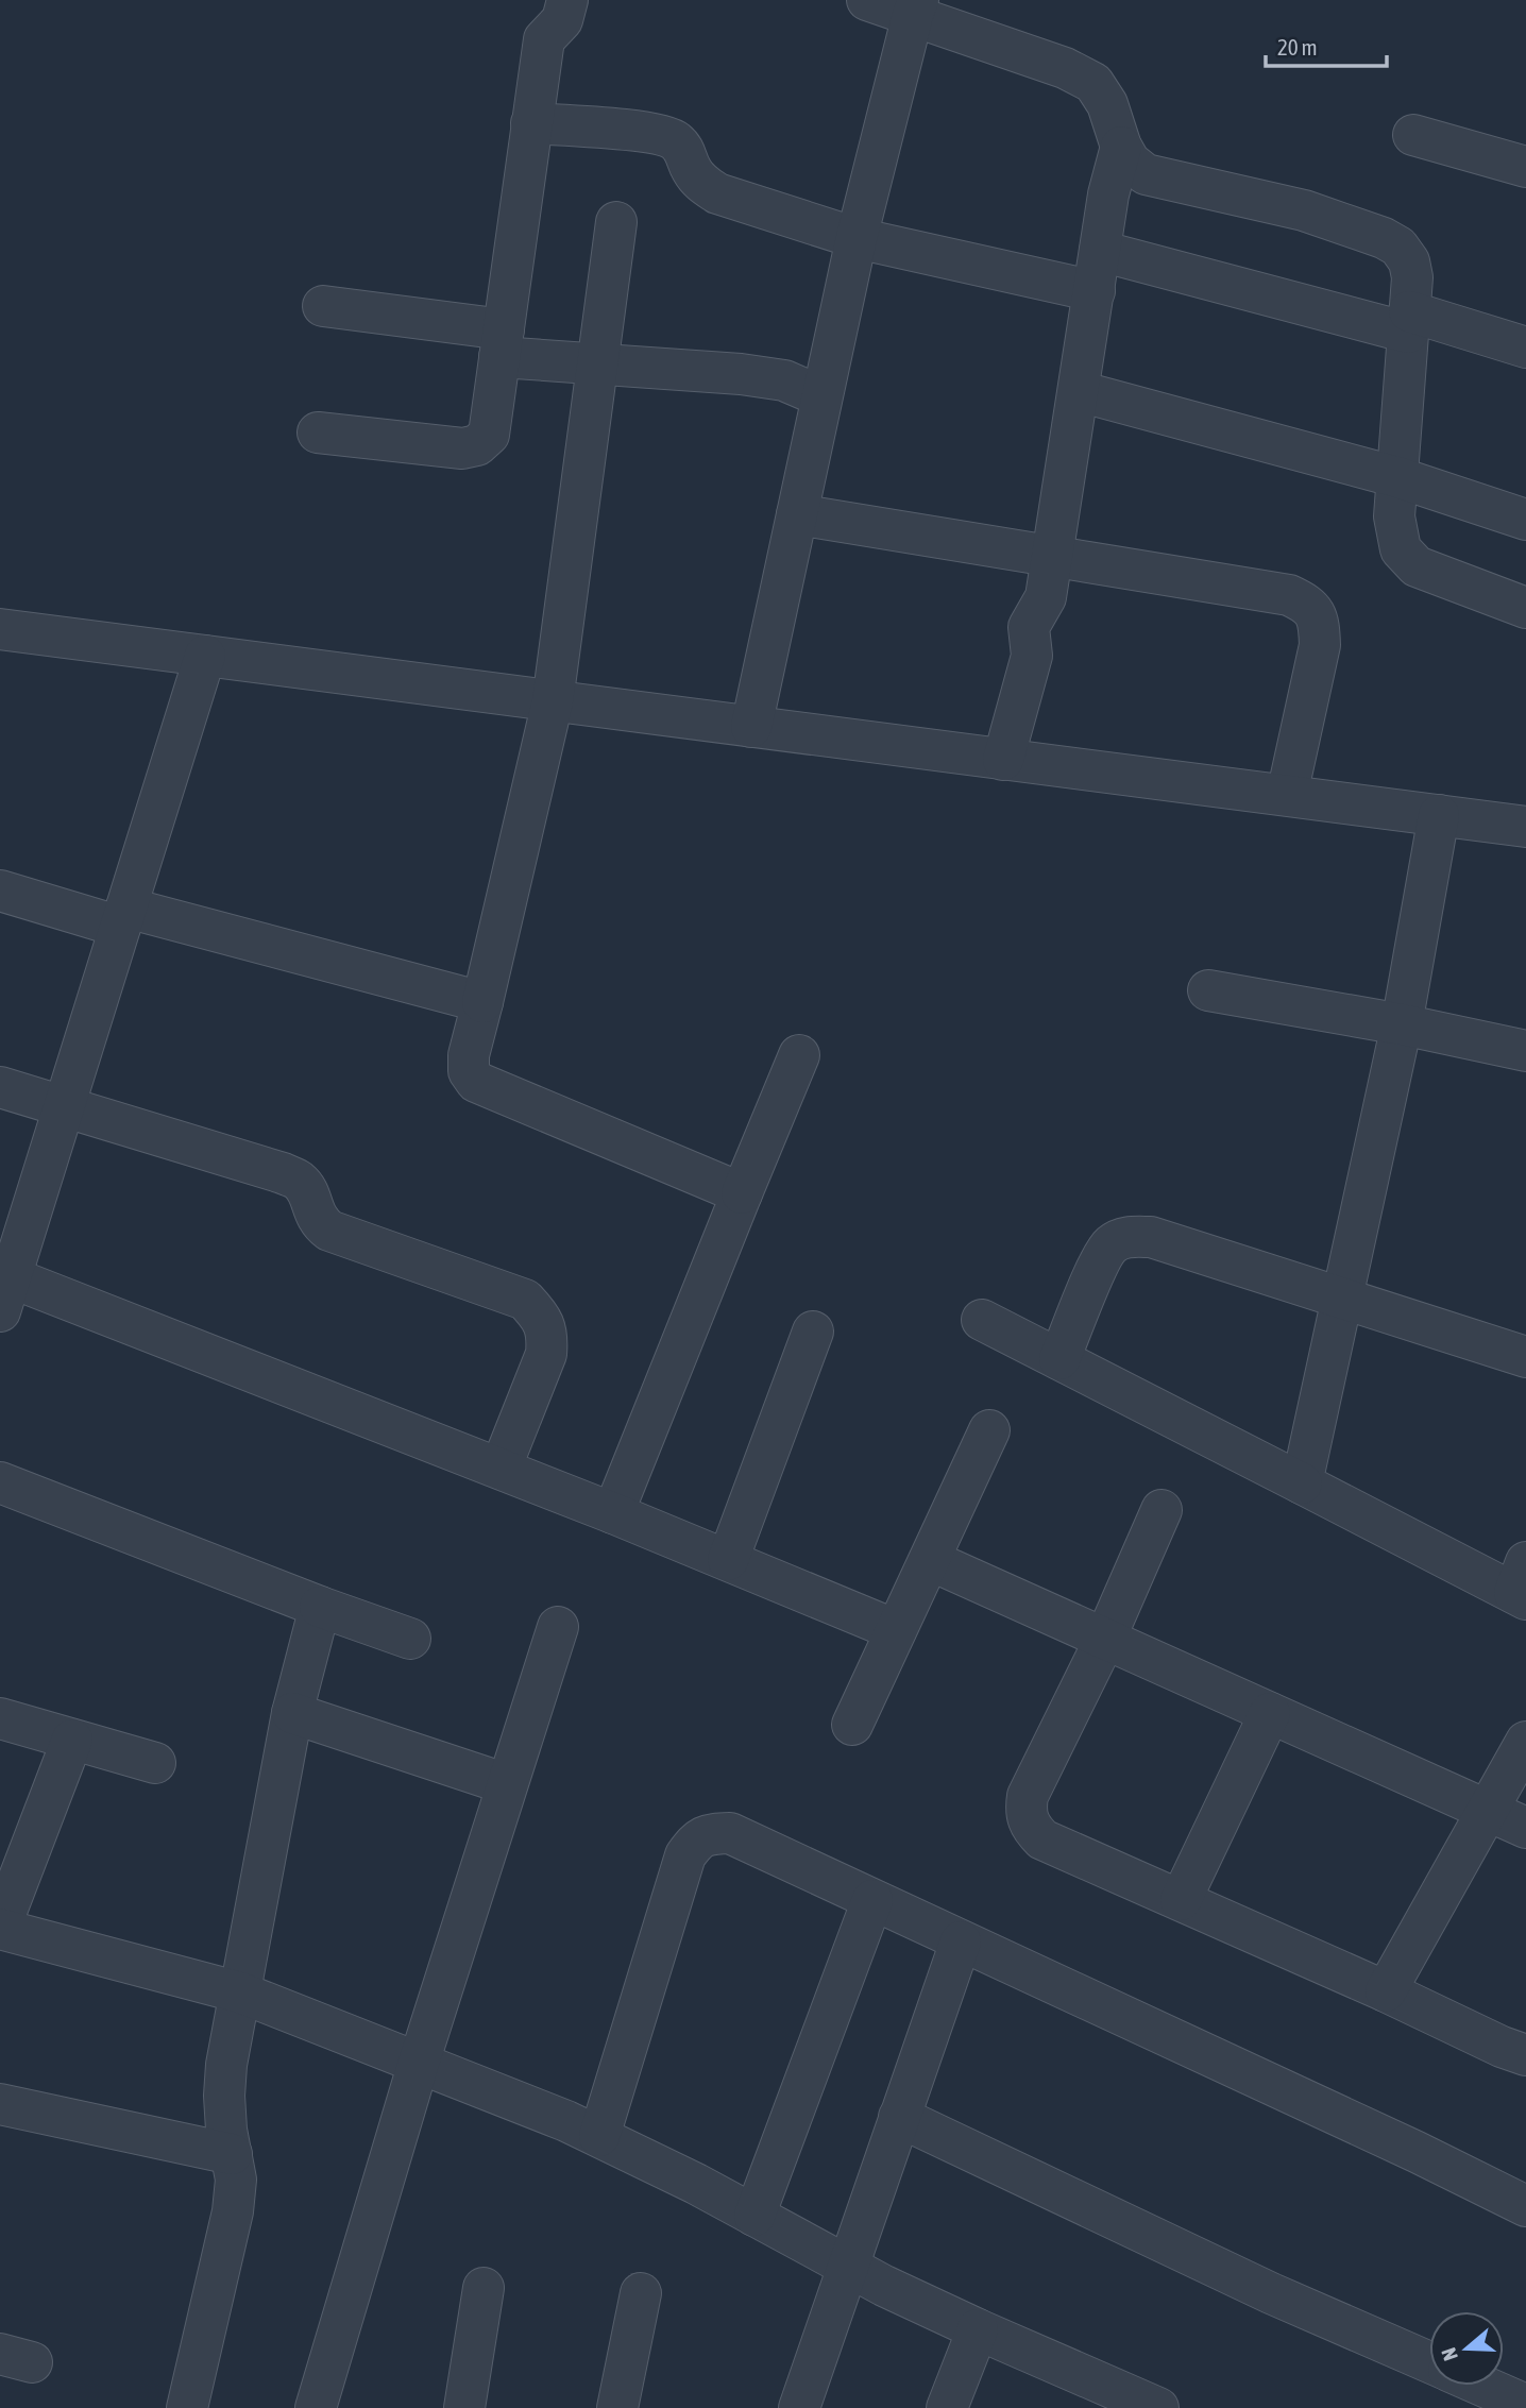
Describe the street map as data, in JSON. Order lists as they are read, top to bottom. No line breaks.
{"scale_bar":"20 m","north":"left"}
